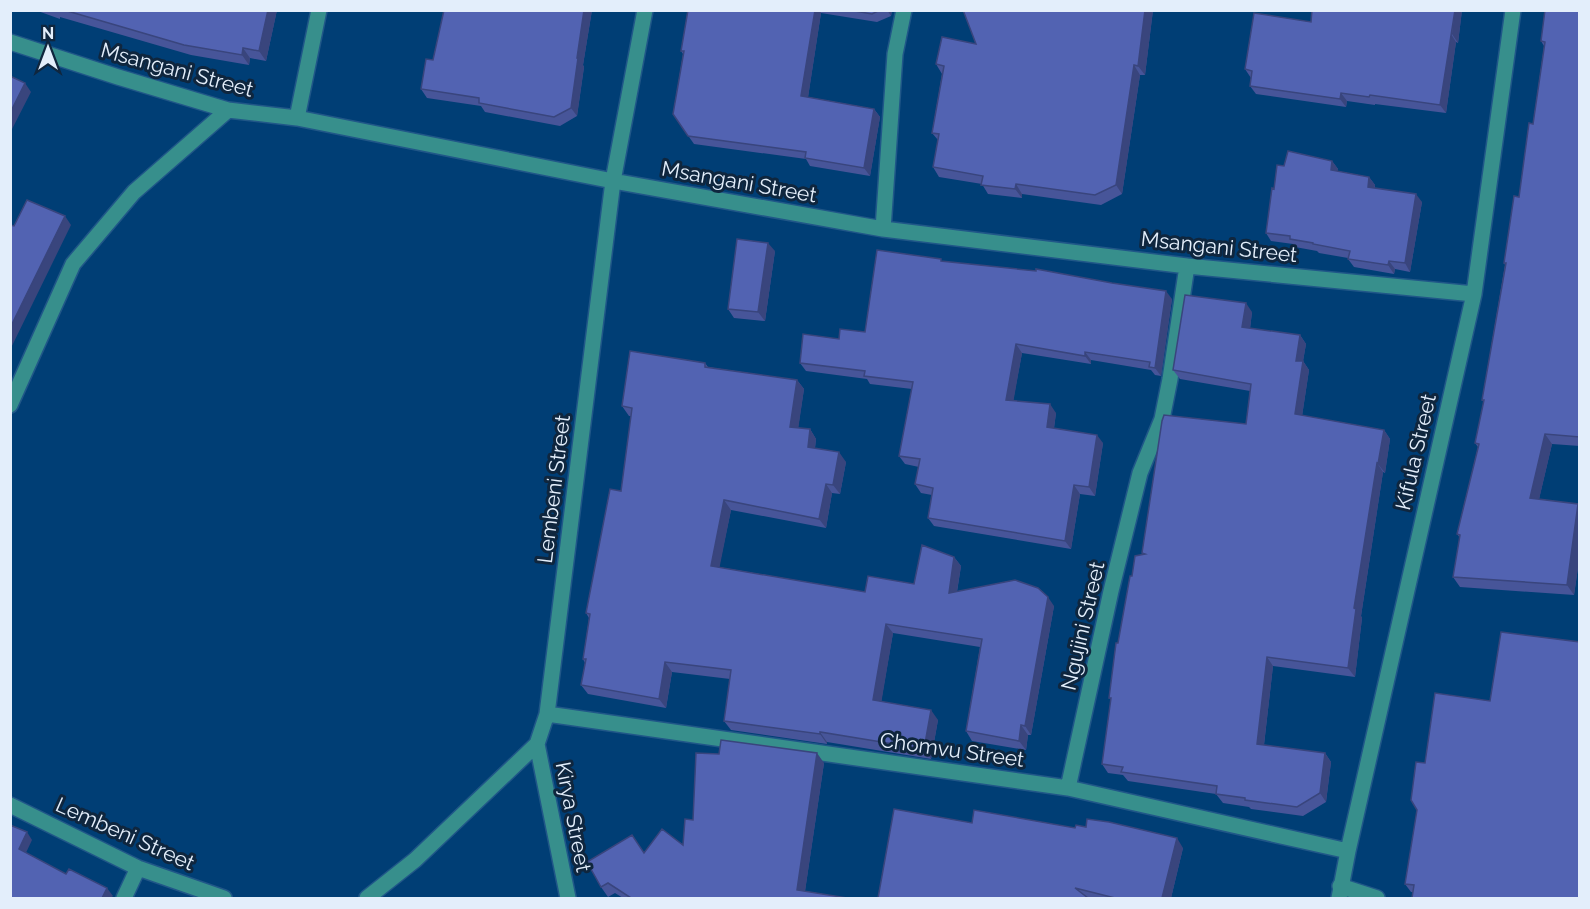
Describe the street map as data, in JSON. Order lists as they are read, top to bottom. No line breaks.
{"streets":{"street":["Msangani Street","Kifula Street","Lembeni Street","Ngujini Street","Chomvu Street","Kirya Street"]},"crossings":[["Msangani Street","Kifula Street"],["Msangani Street","Lembeni Street"],["Msangani Street","Ngujini Street"],["Kifula Street","Chomvu Street"],["Lembeni Street","Chomvu Street"],["Lembeni Street","Kirya Street"],["Ngujini Street","Chomvu Street"]],"north":"top"}
